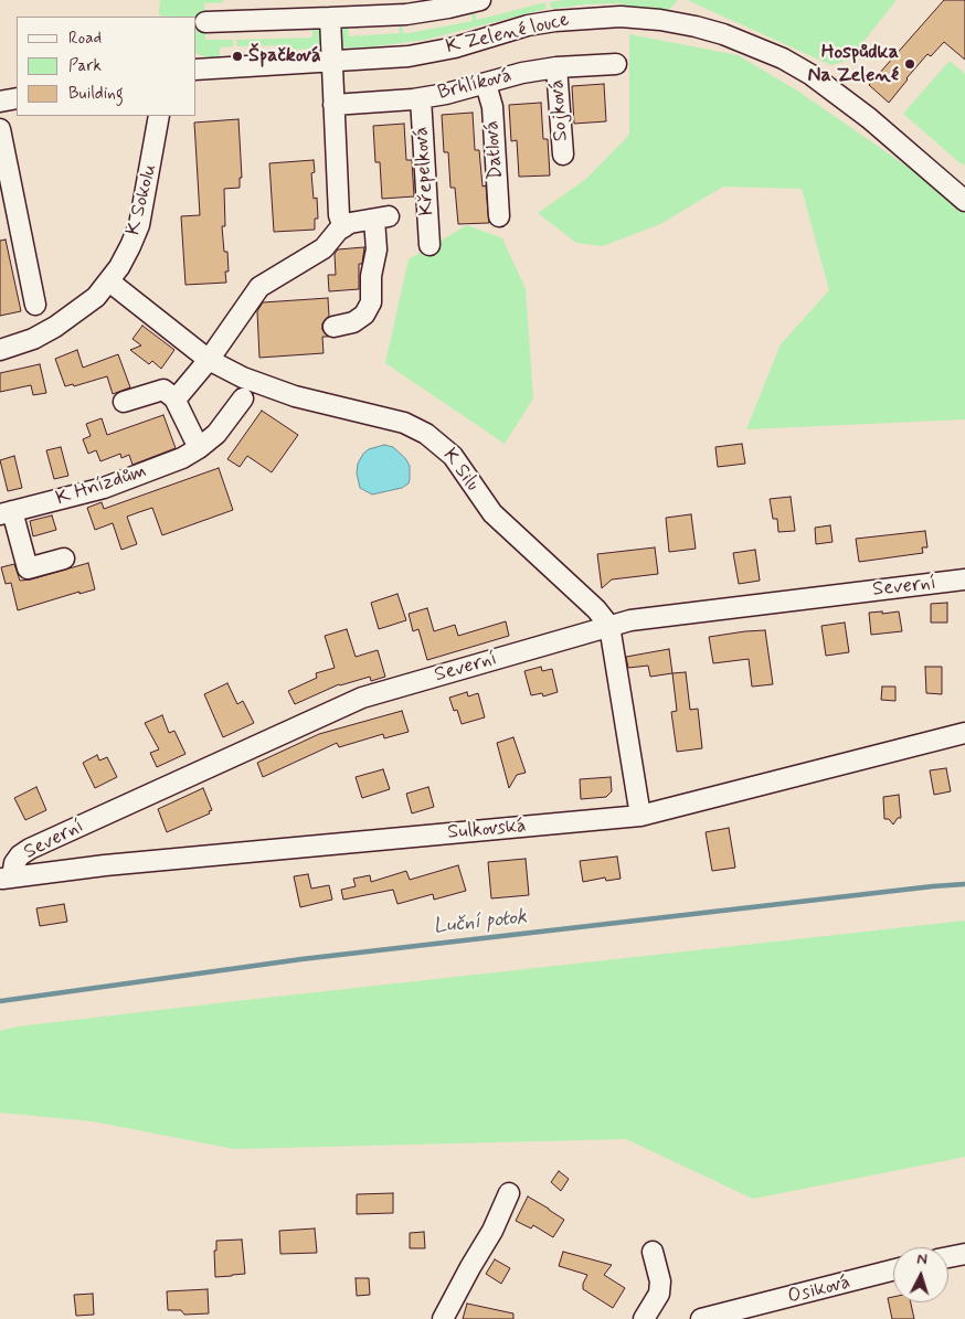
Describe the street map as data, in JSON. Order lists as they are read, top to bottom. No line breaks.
{"streets":{"street":["K Zelené louce","Brhlíková","Sojková","Datlová","Křepelková","K Sokolu","K Silu","K Hnízdům","Severní","Sulkovská","Osiková"]},"crossings":[["Brhlíková","Sojková"],["Brhlíková","Datlová"],["Brhlíková","Křepelková"],["K Sokolu","K Silu"],["K Silu","Severní"],["Severní","Sulkovská"]],"water":["Luční potok"],"places":["Špačková","Hospůdka Na Zelené"],"legend":["Road","Park","Building"],"north":"top"}
